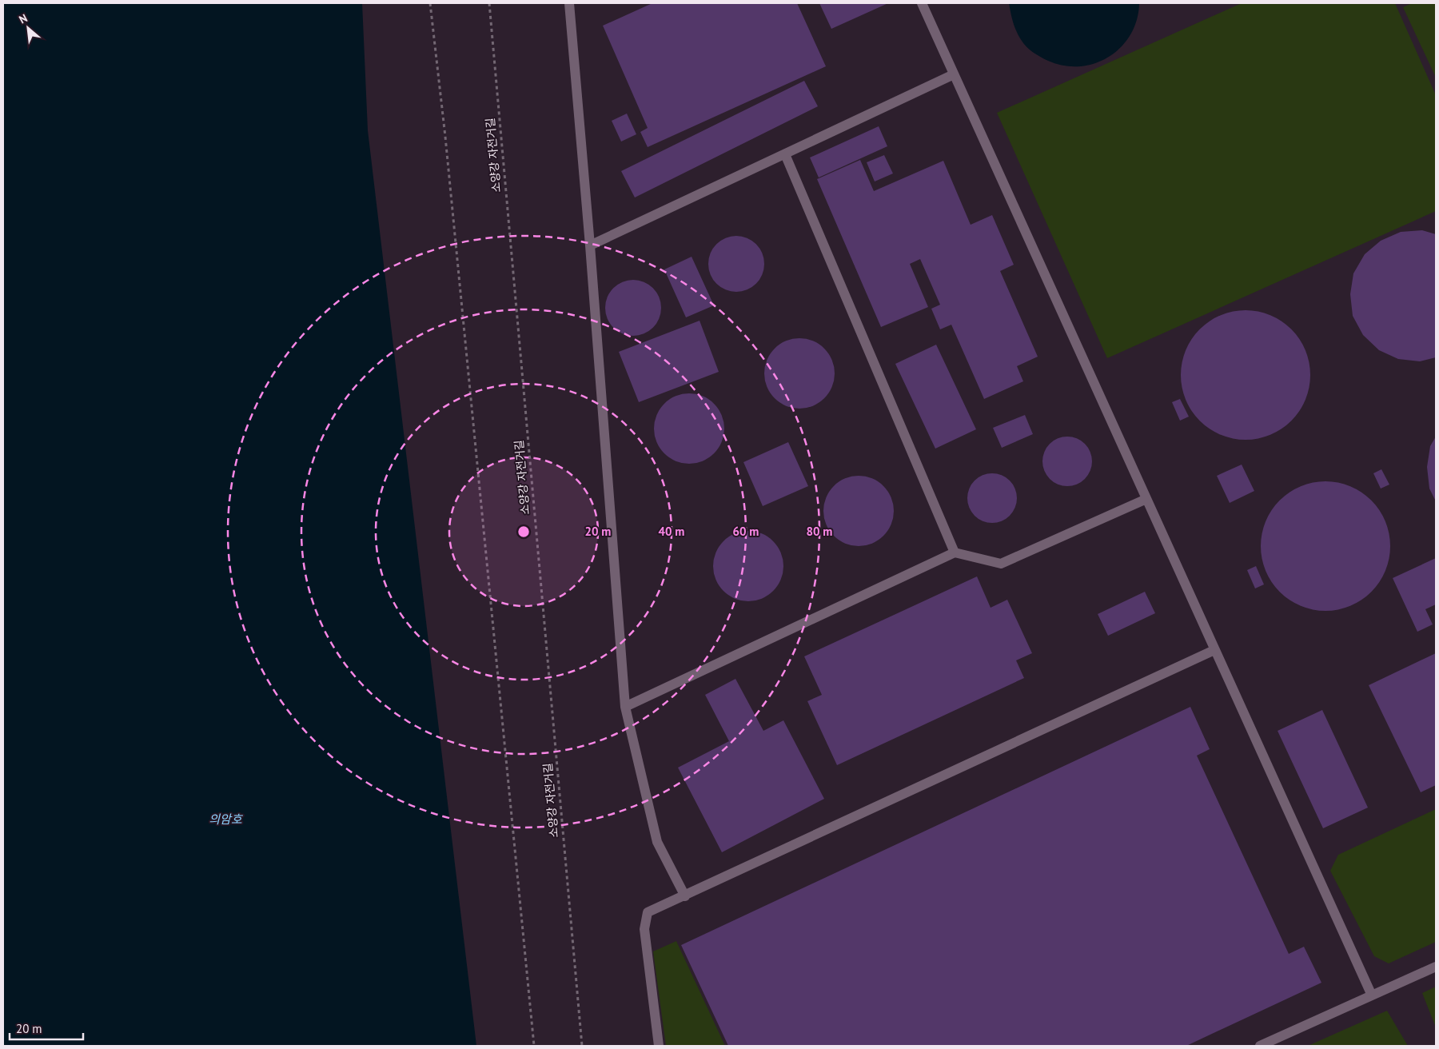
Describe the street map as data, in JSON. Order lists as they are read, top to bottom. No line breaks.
{"streets":{"path":["소양강 자전거길"]},"water":["의암호"],"scale_bar":"20 m","north":"top left","rings":["20 m","40 m","60 m","80 m"]}
